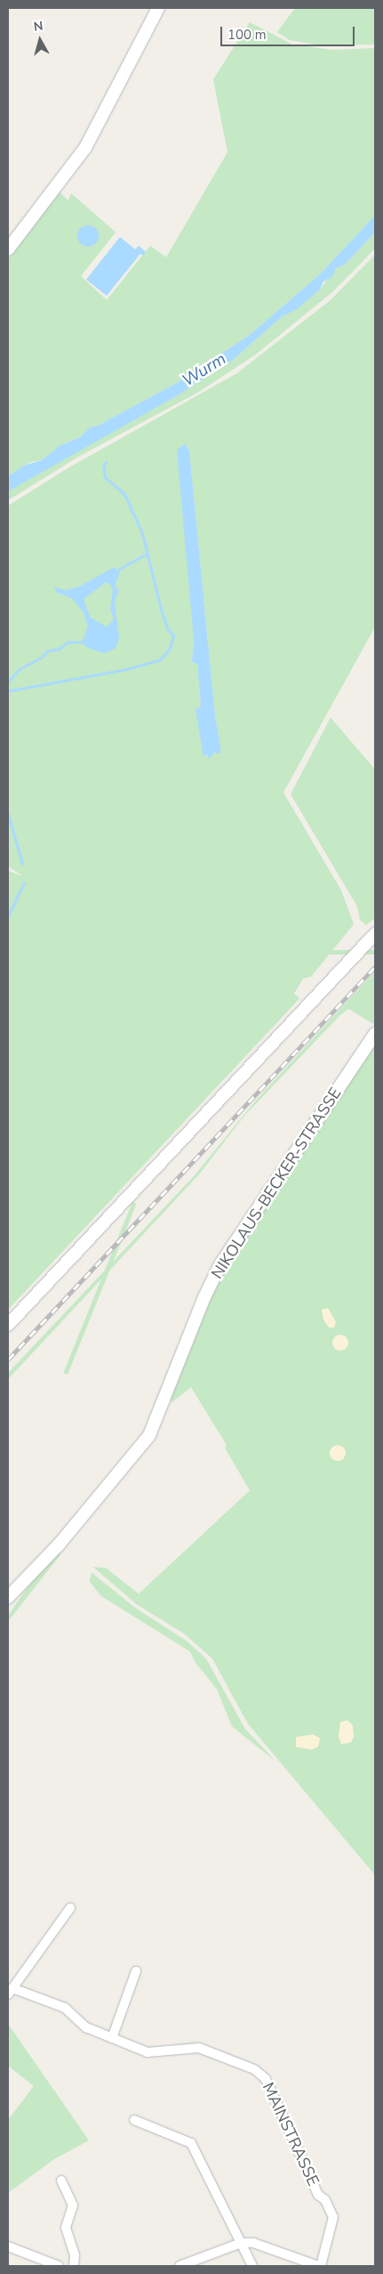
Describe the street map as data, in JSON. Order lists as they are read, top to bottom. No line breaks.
{"streets":{"main road":["NIKOLAUS-BECKER-STRASSE"],"street":["MAINSTRASSE"]},"water":["Wurm"],"scale_bar":"100 m","north":"top"}
